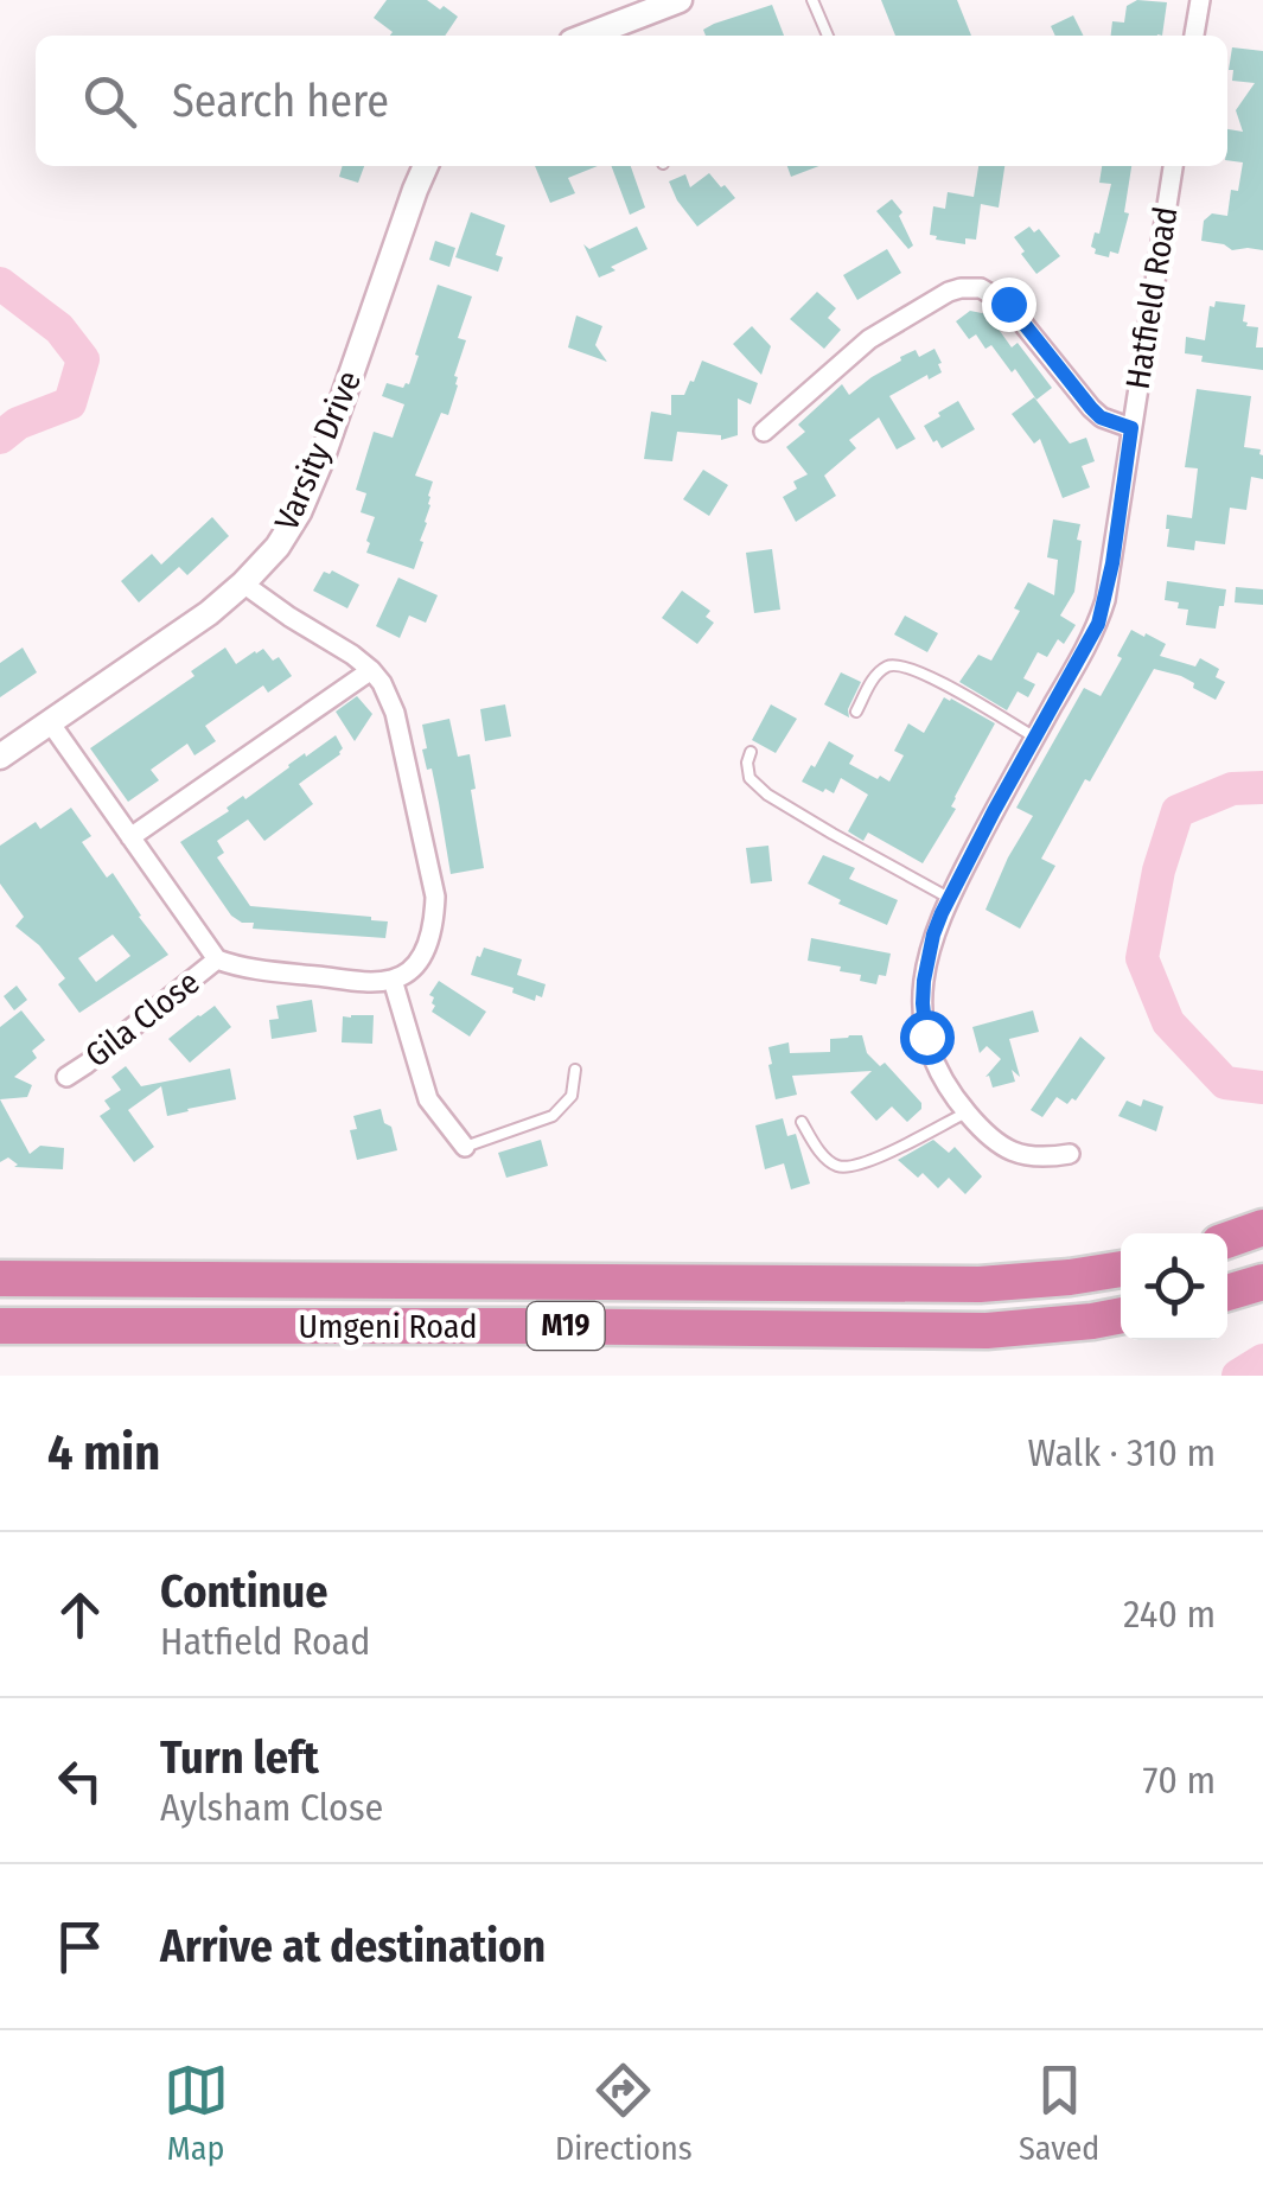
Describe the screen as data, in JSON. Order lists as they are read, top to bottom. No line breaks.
{"streets":{"highway":["Umgeni Road","M19"],"street":["Hatfield Road","Varsity Drive","Gila Close"]},"page":{"search":"Search here","heading":["4 min","Walk · 310 m"],"list":[["Continue","Hatfield Road","240 m"],["Turn left","Aylsham Close","70 m"],"Arrive at destination"],"nav":["Map","Directions","Saved"]}}
